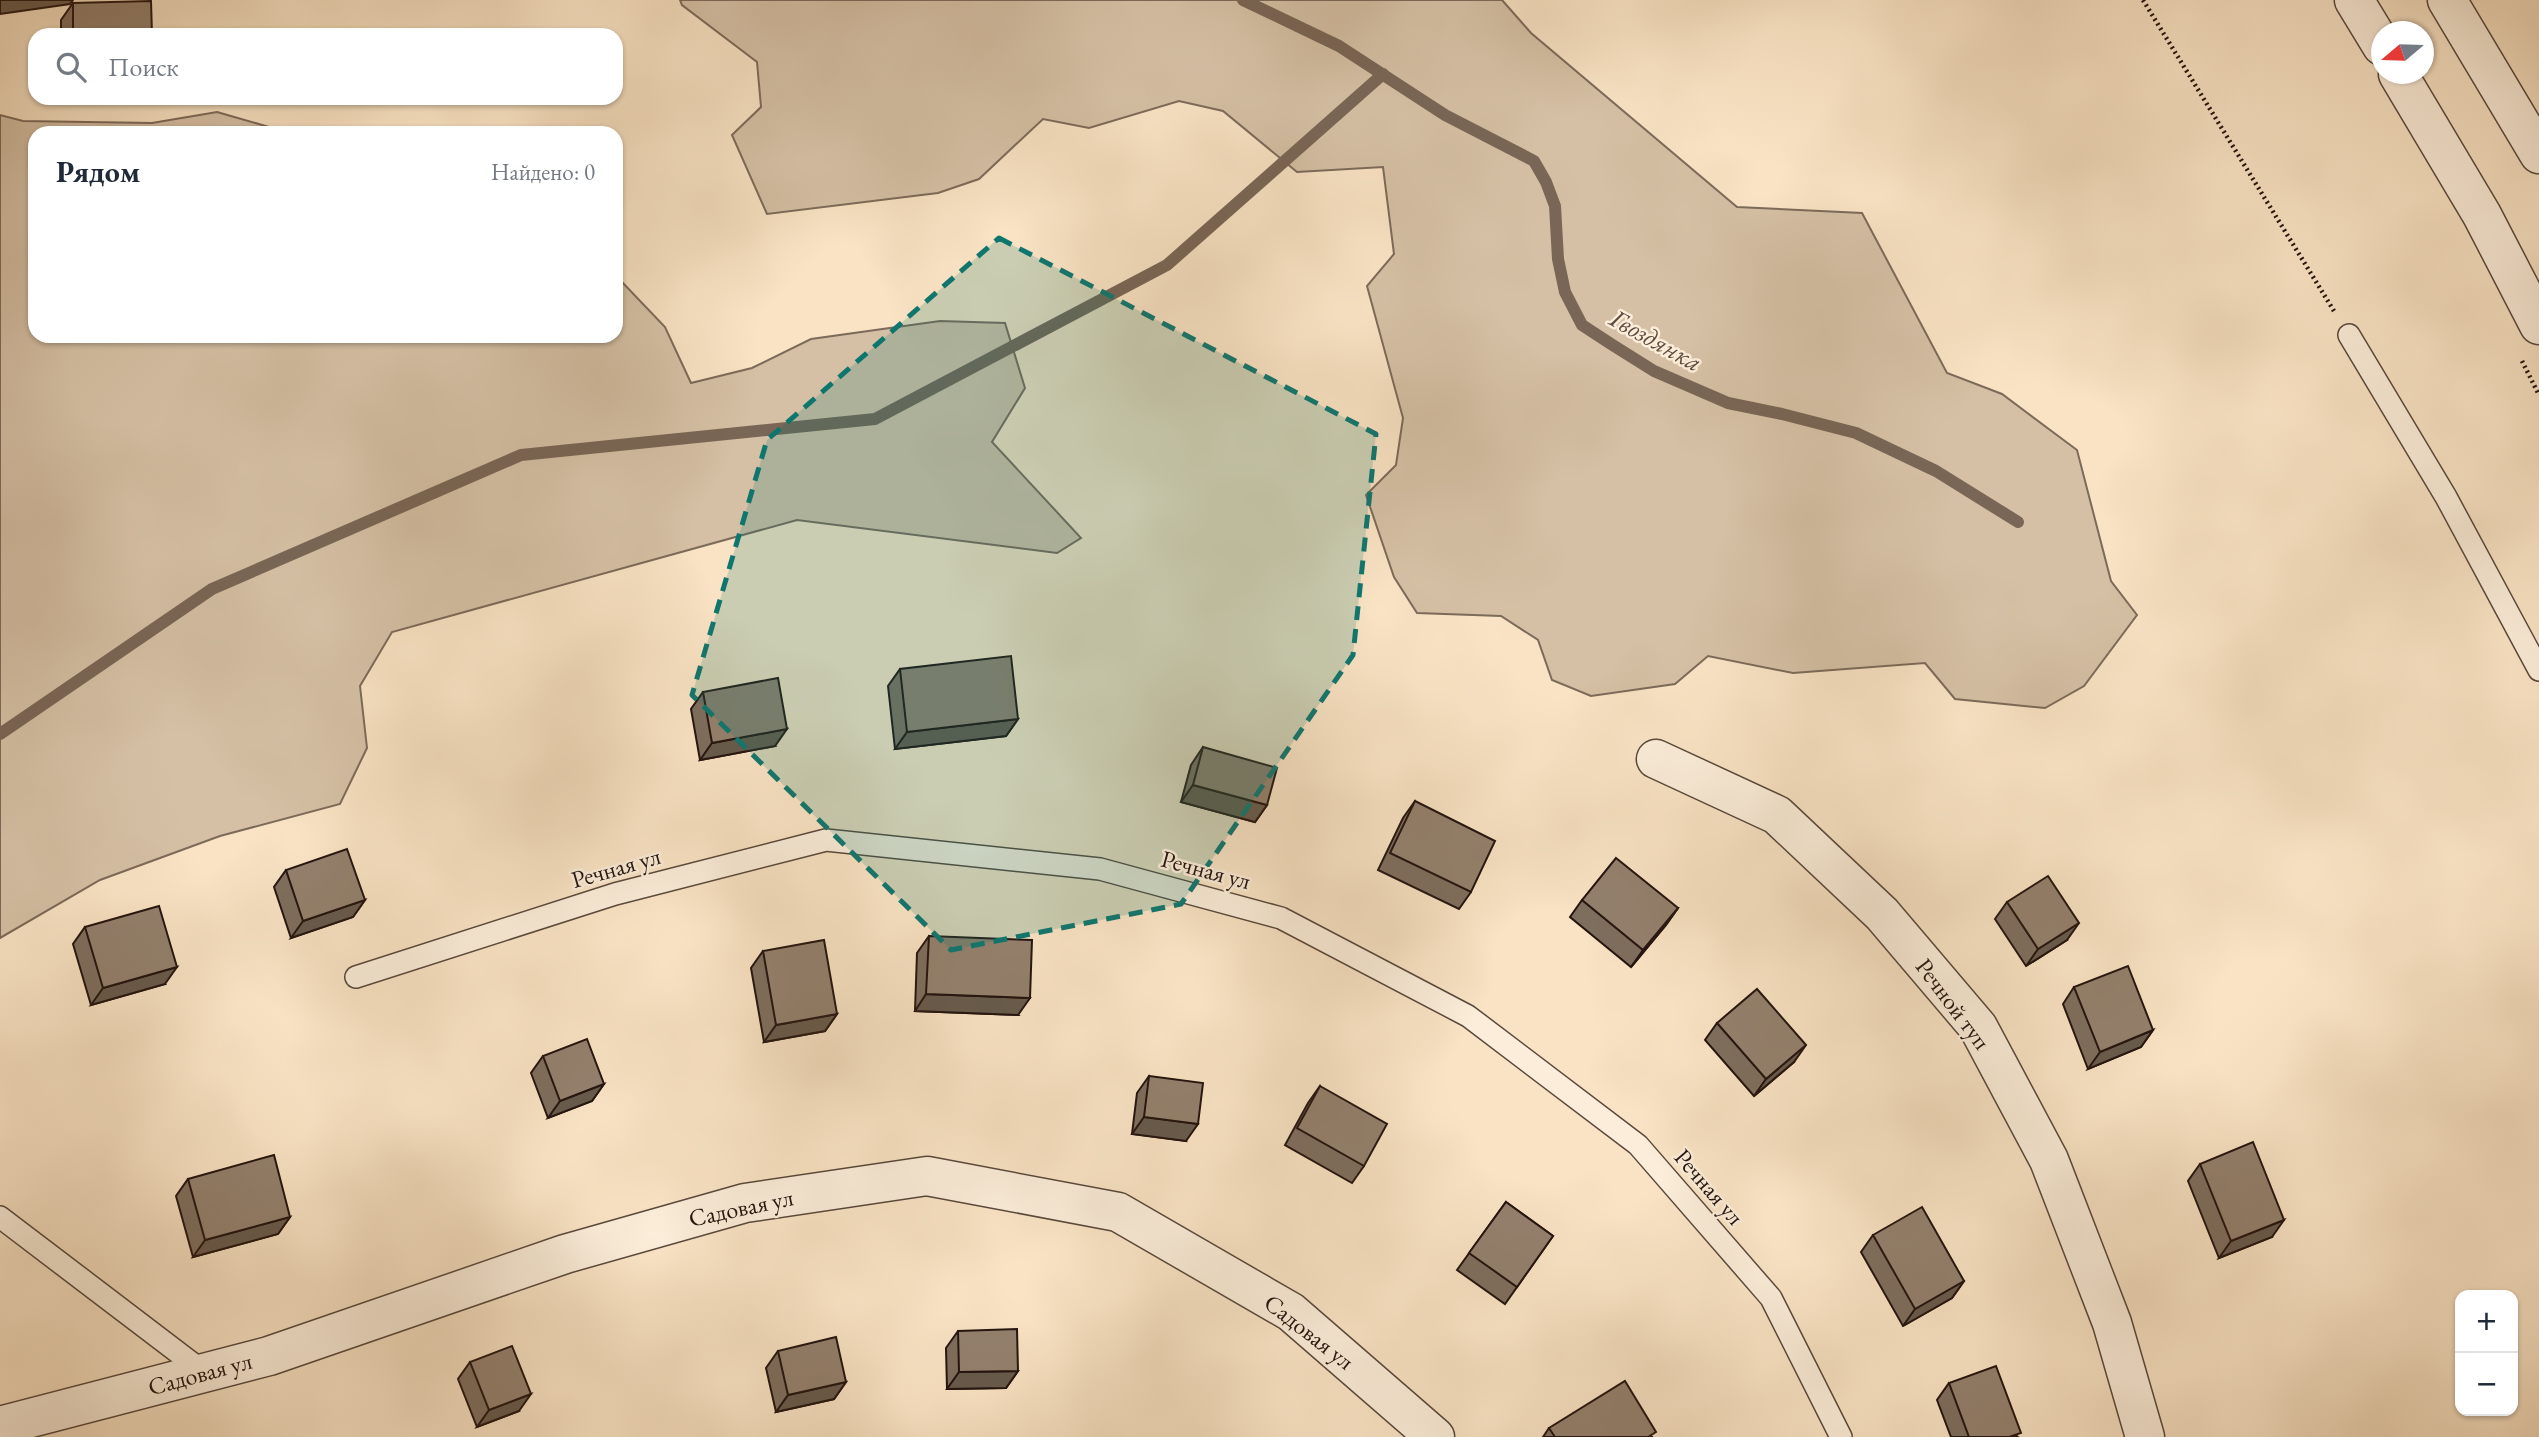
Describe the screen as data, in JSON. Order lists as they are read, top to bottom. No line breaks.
{"streets":{"street":["Речной туп","Садовая ул"],"lane":["Речная ул"]},"water":["Гвоздянка"],"north":"left","page":{"search":"Поиск","heading":["Рядом","Найдено: 0"],"map_buttons":["+","−"]}}
